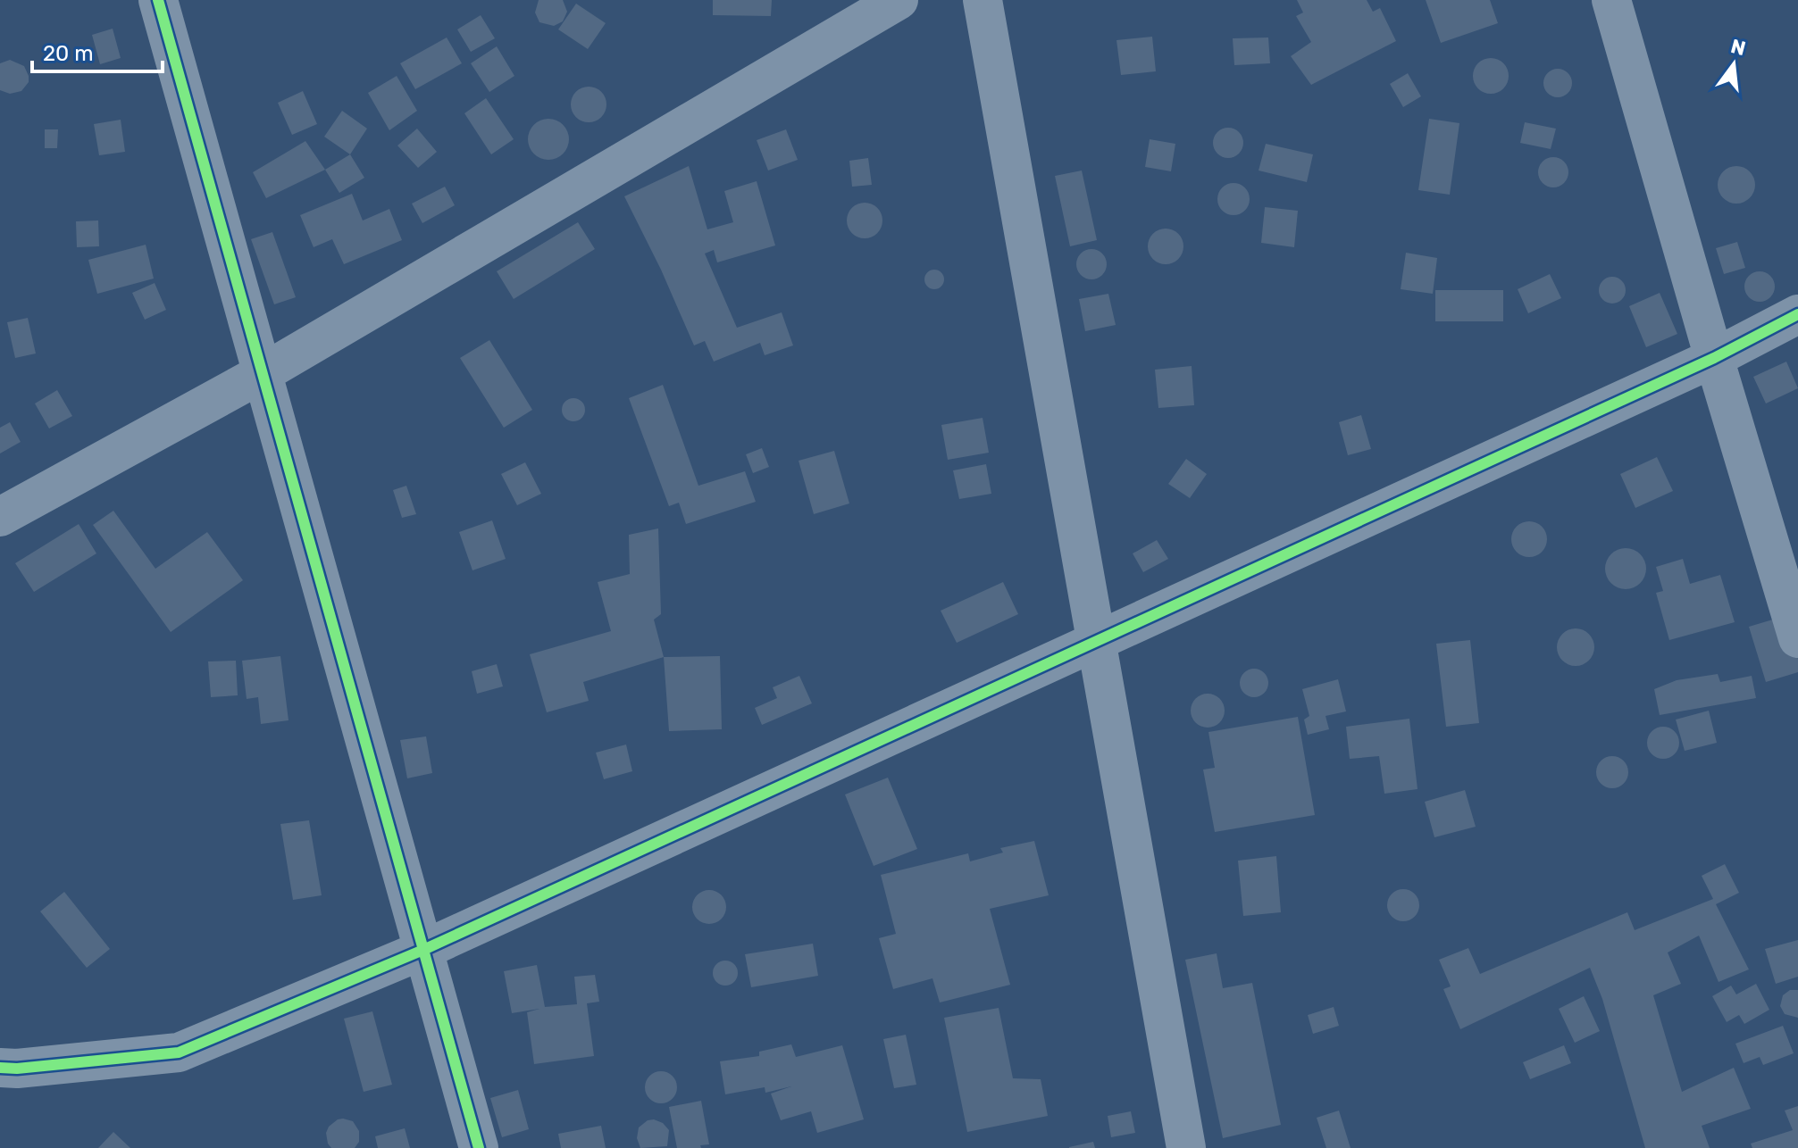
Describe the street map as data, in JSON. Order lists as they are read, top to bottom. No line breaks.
{"scale_bar":"20 m","north":"top"}
